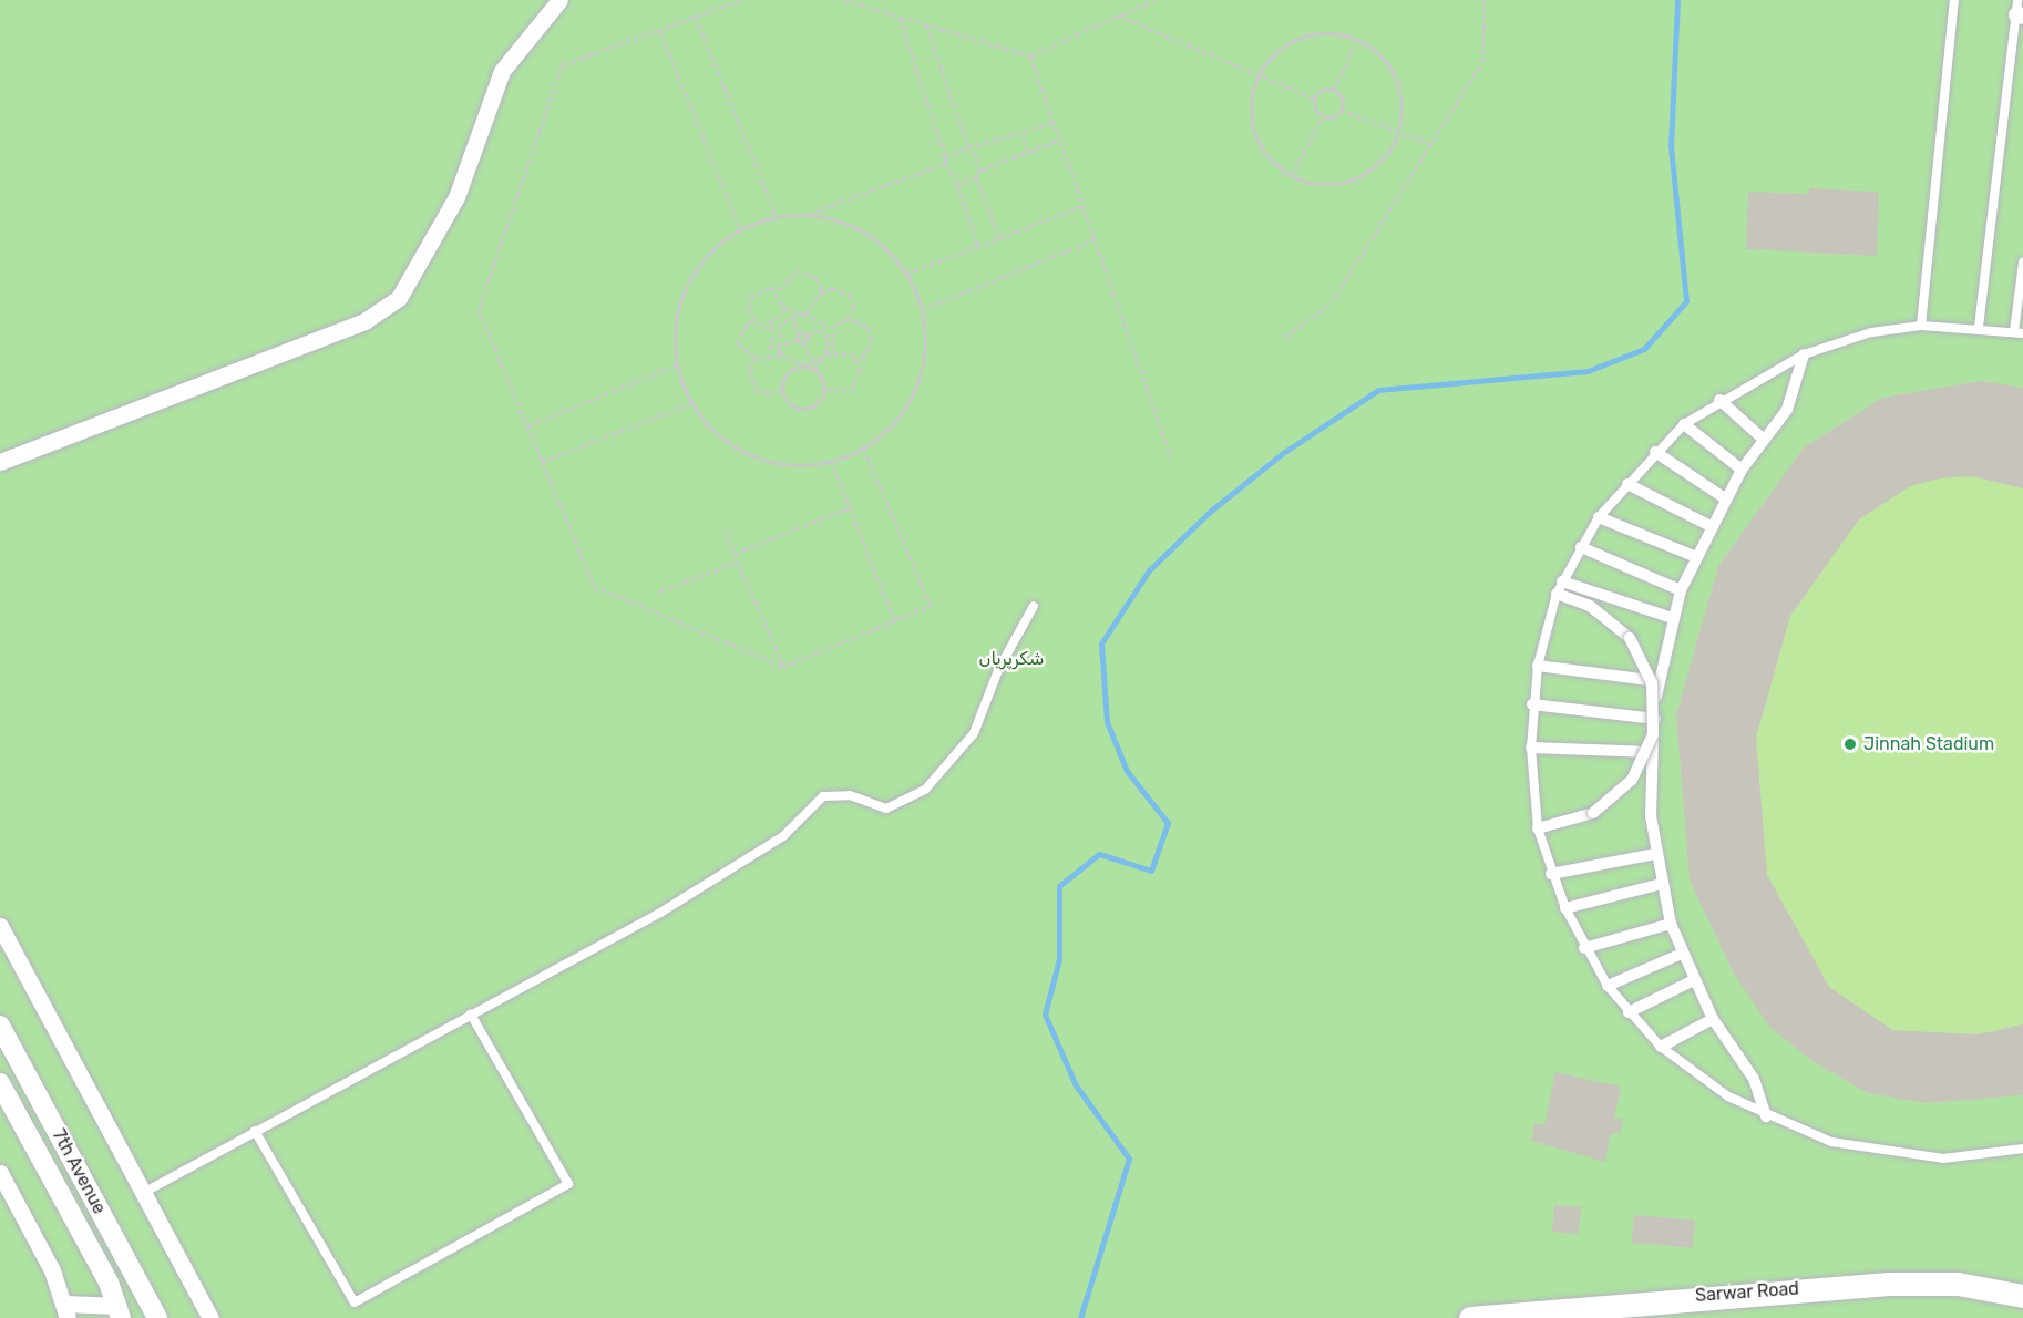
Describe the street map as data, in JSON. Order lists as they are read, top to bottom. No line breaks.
{"streets":{"main road":["Sarwar Road"],"street":["7th Avenue"]},"parks":["شکرپریاں"],"places":["Jinnah Stadium"]}
